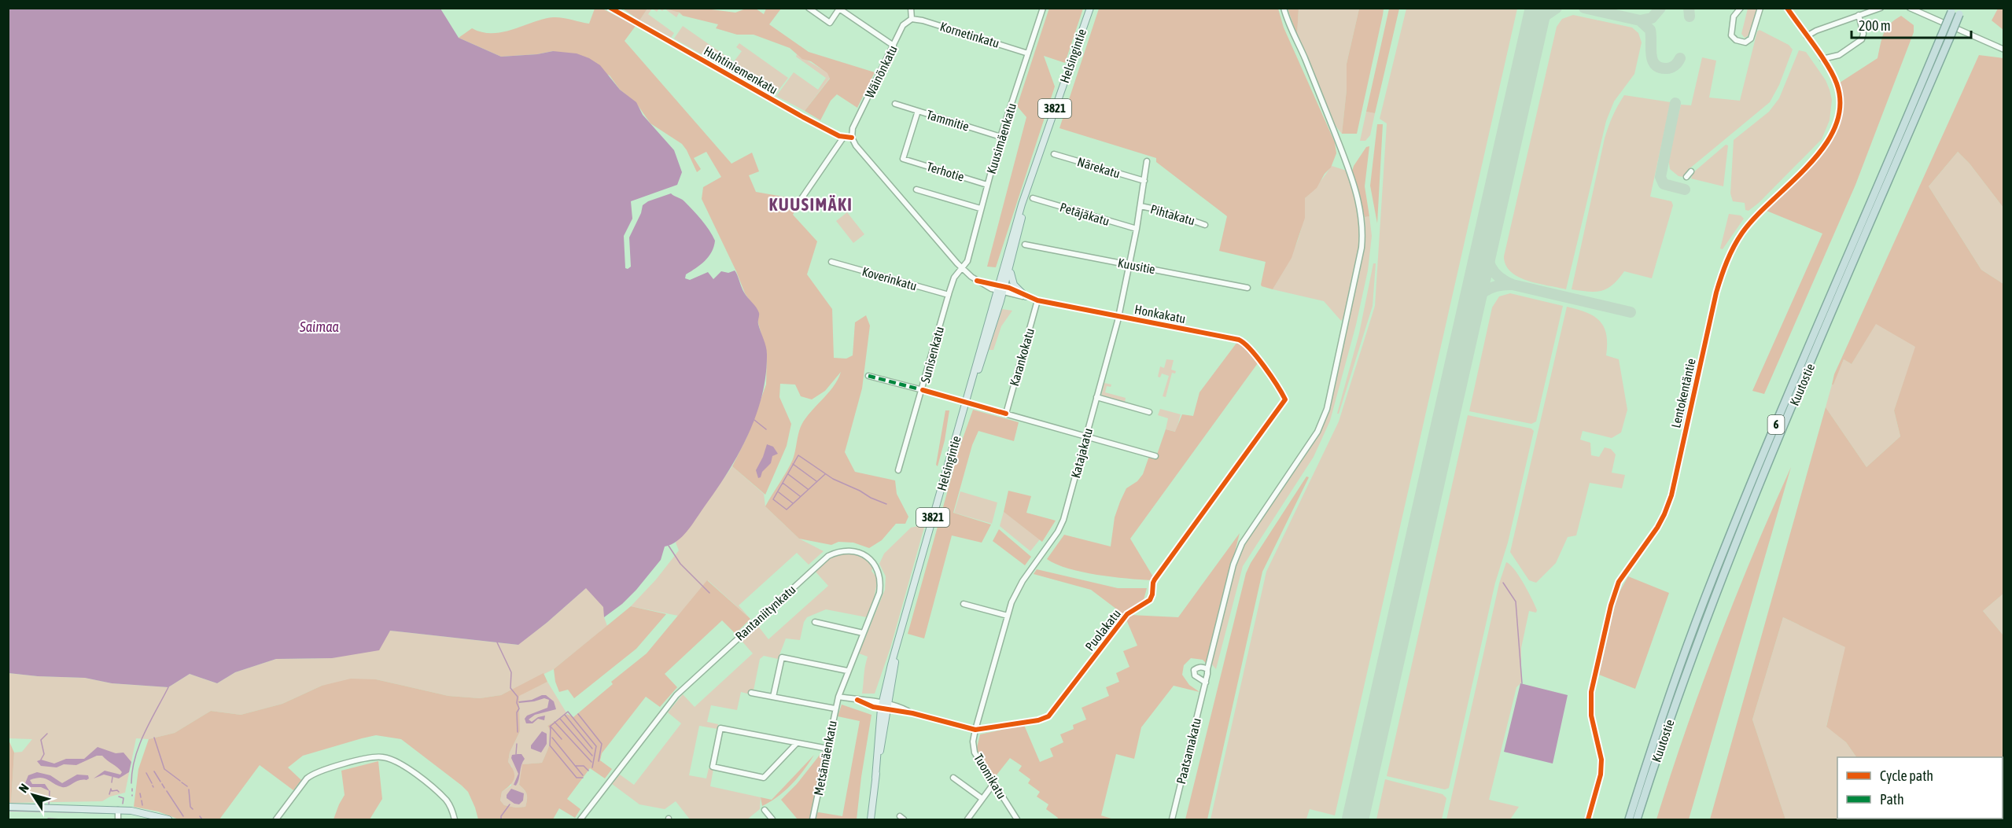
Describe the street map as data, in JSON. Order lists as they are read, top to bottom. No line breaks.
{"streets":{"highway":["Kuutostie","6"],"main road":["Helsingintie","3821"],"street":["Kornetinkatu","Huhtiniemenkatu","Wäinönkatu","Tammitie","Kuusimäenkatu","Närekatu","Terhotie","Petäjäkatu","Pihtakatu","Kuusitie","Koverinkatu","Honkakatu","Sunisenkatu","Karankokatu","Lentokentäntie","Katajakatu","Rantaniitynkatu","Puolakatu","Paatsamakatu","Metsämäenkatu","Tuomikatu"]},"crossings":[["Kornetinkatu","Wäinönkatu"],["Kornetinkatu","Kuusimäenkatu"],["Helsingintie","Honkakatu"],["Helsingintie","Puolakatu"],["Tammitie","Kuusimäenkatu"],["Tammitie","Terhotie"],["Kuusimäenkatu","Terhotie"],["Kuusimäenkatu","Sunisenkatu"],["Närekatu","Katajakatu"],["Petäjäkatu","Katajakatu"],["Pihtakatu","Katajakatu"],["Kuusitie","Katajakatu"],["Koverinkatu","Sunisenkatu"],["Honkakatu","Karankokatu"],["Honkakatu","Katajakatu"],["Honkakatu","Puolakatu"],["Katajakatu","Puolakatu"],["Katajakatu","Tuomikatu"],["Rantaniitynkatu","Puolakatu"],["Rantaniitynkatu","Metsämäenkatu"],["Puolakatu","Metsämäenkatu"],["Puolakatu","Tuomikatu"]],"districts":["KUUSIMÄKI"],"water":["Saimaa"],"legend":["Cycle path","Path"],"scale_bar":"200 m","north":"top left"}
